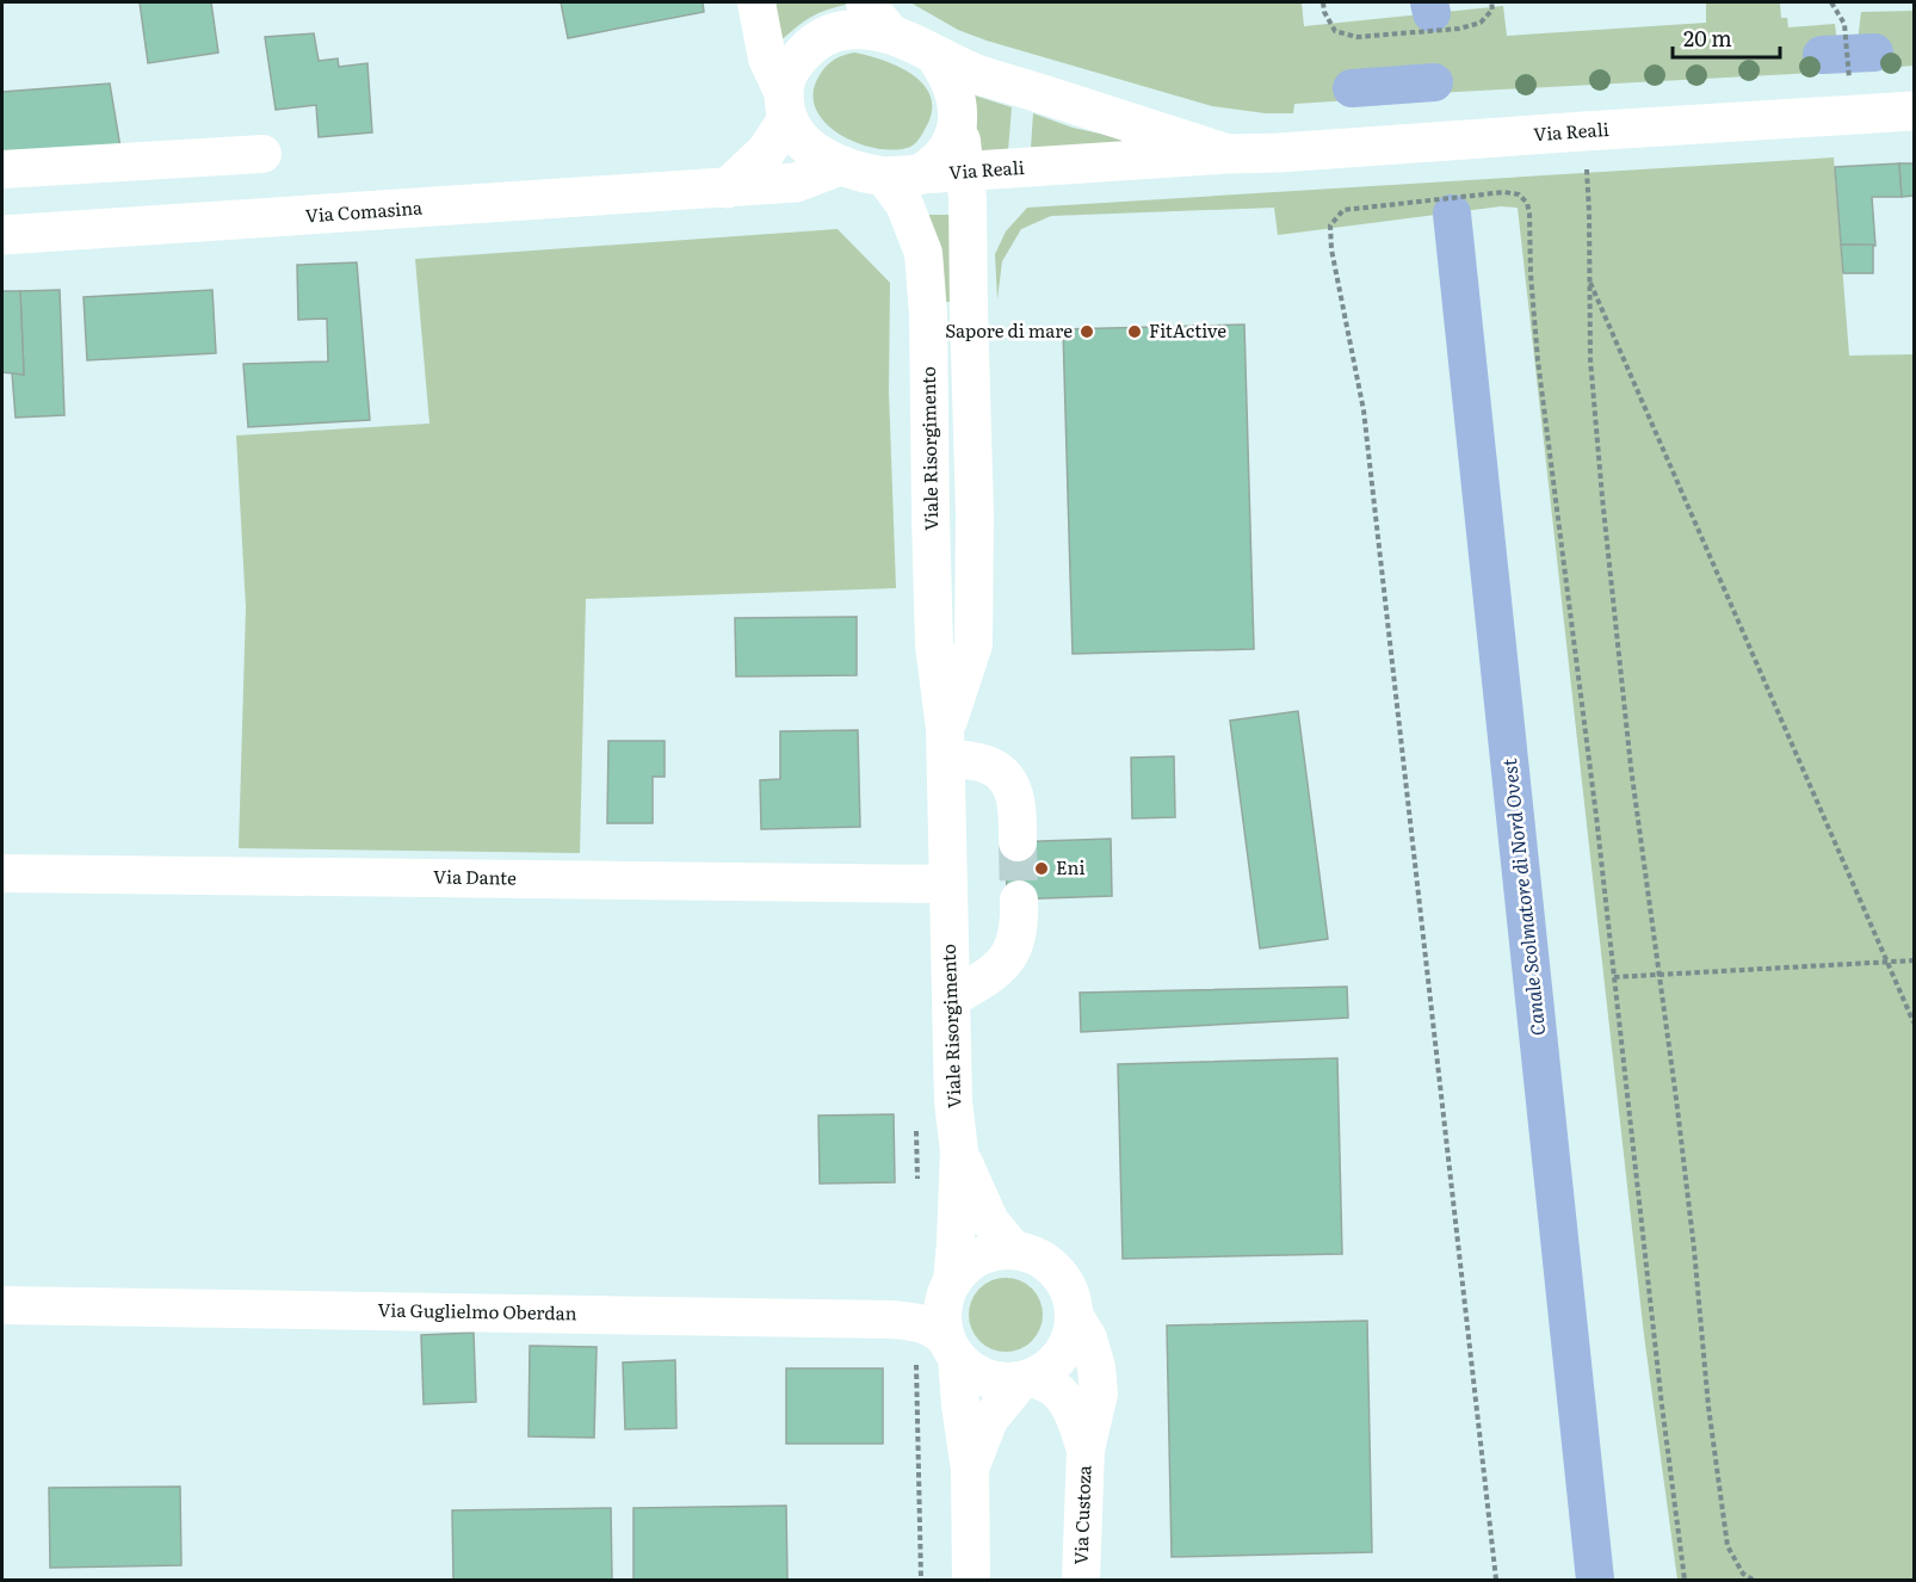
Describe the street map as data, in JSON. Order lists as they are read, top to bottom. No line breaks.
{"streets":{"main road":["Via Reali","Via Comasina"],"street":["Viale Risorgimento","Via Dante","Via Guglielmo Oberdan","Via Custoza"]},"crossings":[["Via Reali","Viale Risorgimento"],["Viale Risorgimento","Via Dante"]],"water":["Canale Scolmatore di Nord Ovest"],"places":["Sapore di mare","FitActive","Eni"],"scale_bar":"20 m"}
